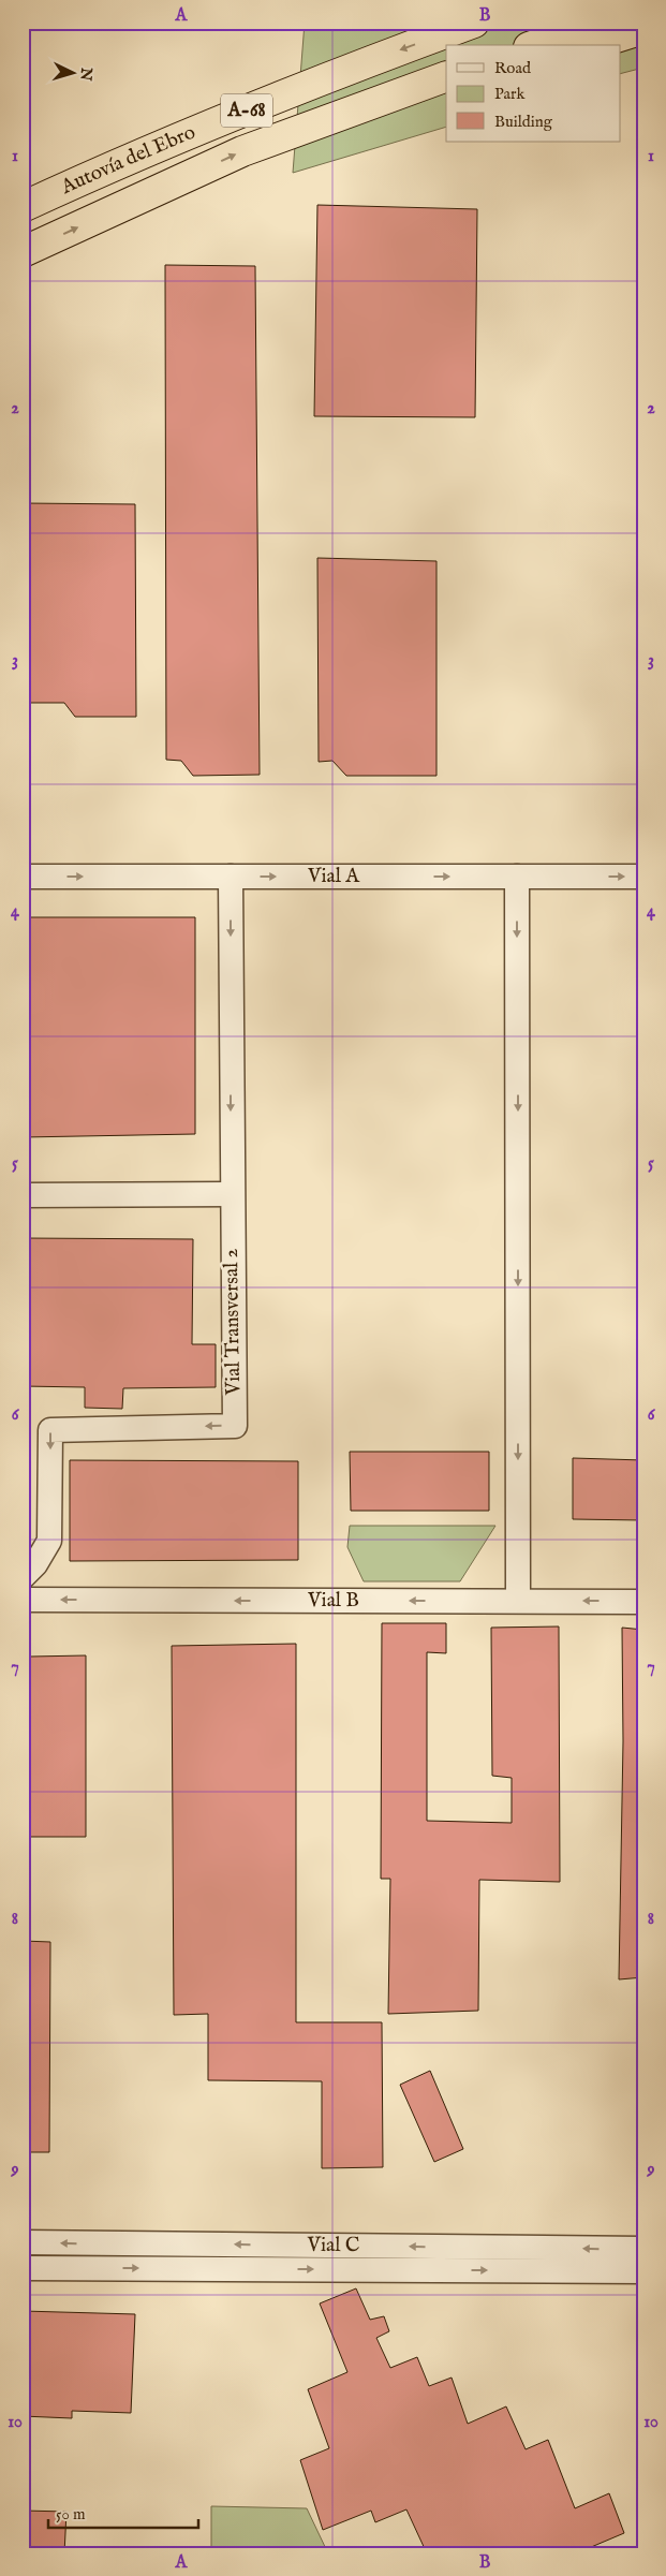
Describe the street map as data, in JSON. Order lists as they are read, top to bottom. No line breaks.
{"streets":{"highway":["A-68","Autovía del Ebro"],"street":["Vial A","Vial Transversal 2","Vial B","Vial C"]},"crossings":[["Vial A","Vial Transversal 2"]],"one_way":["Vial A","Vial Transversal 2","Vial B"],"legend":["Road","Park","Building"],"scale_bar":"50 m","north":"right","grid":{"columns":["A","B"],"rows":["1","2","3","4","5","6","7","8","9","10"]}}
